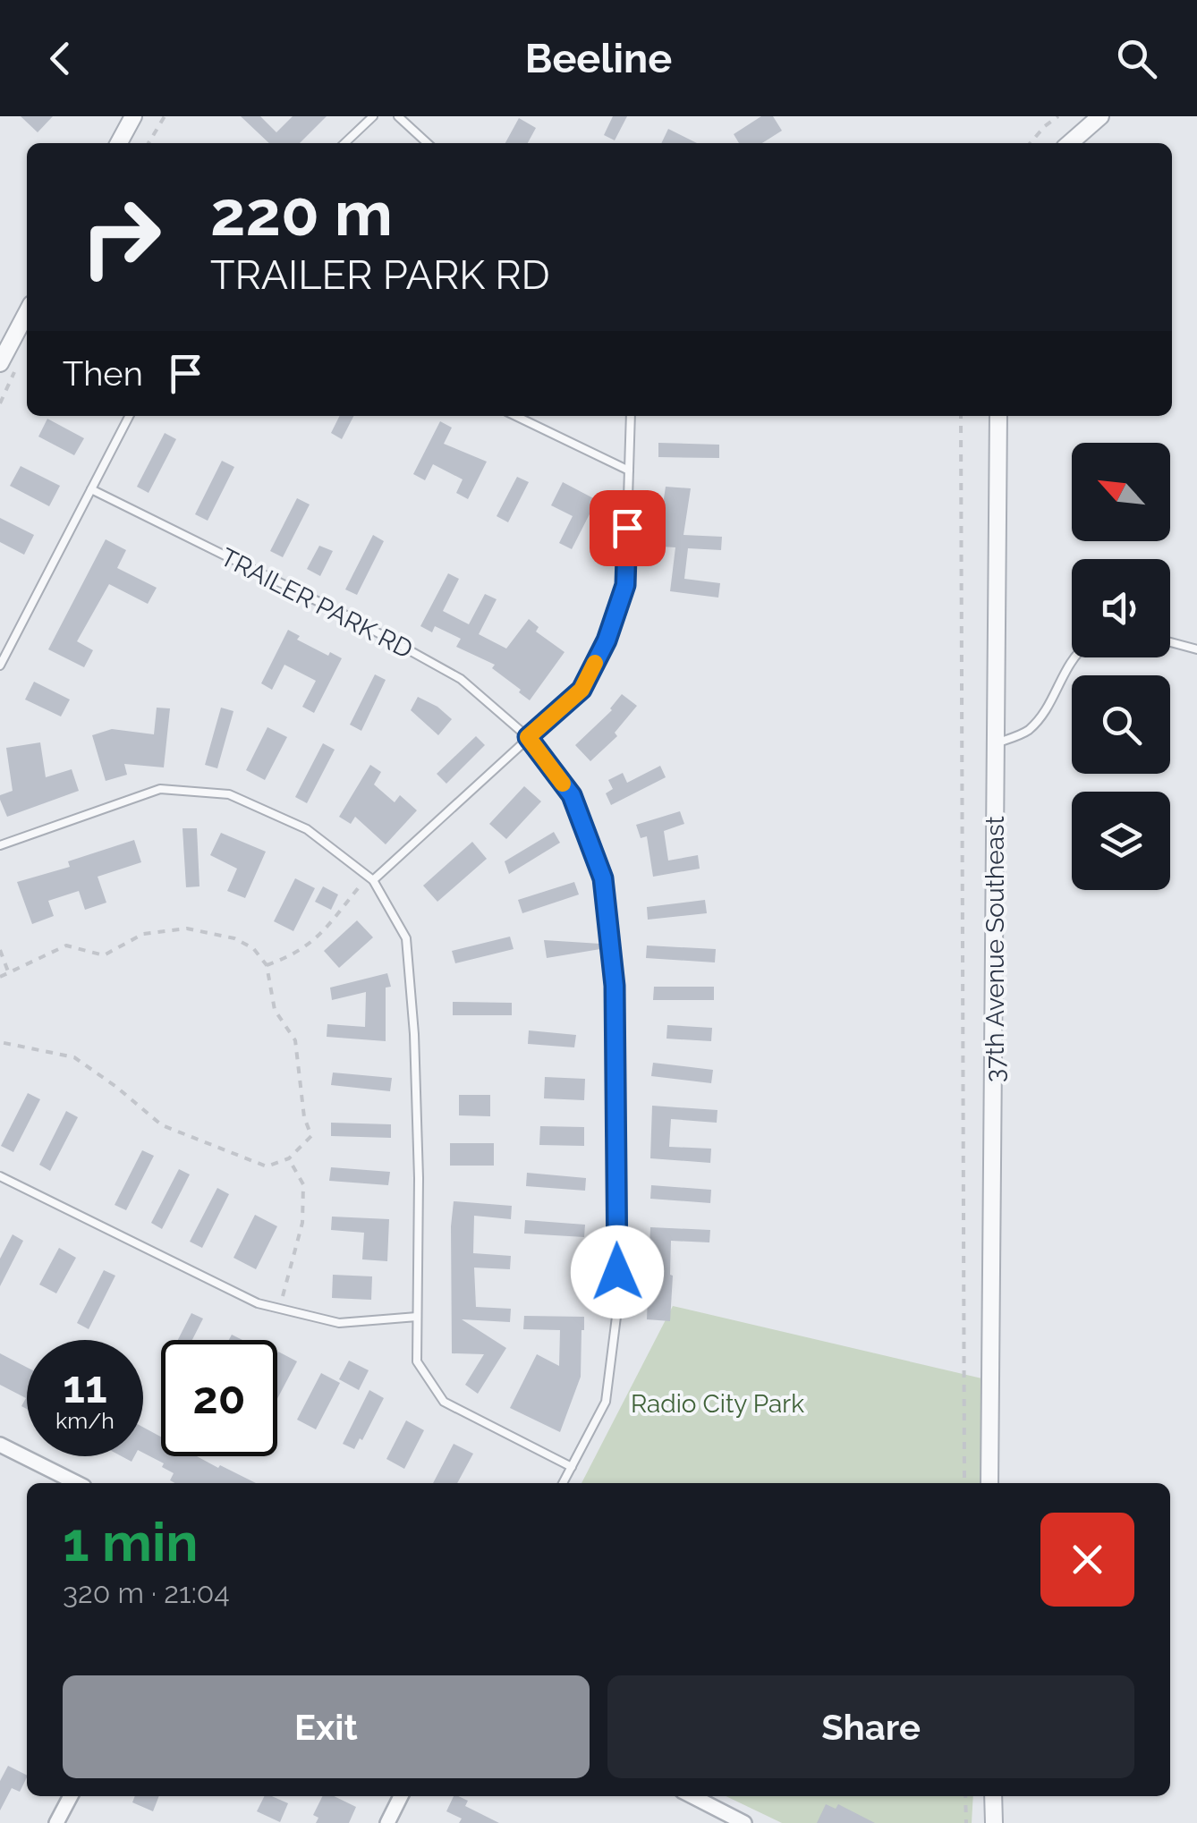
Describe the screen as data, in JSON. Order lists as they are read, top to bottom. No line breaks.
{"streets":{"street":["37th Avenue Southeast"],"lane":["TRAILER PARK RD"]},"parks":["Radio City Park"],"north":"top left","page":{"header":"Beeline","turn":["220 m","TRAILER PARK RD"],"then":"Then","speed":"11 km/h","limit":"20","heading":["1 min","320 m · 21:04"],"buttons":["Exit","Share"]}}
